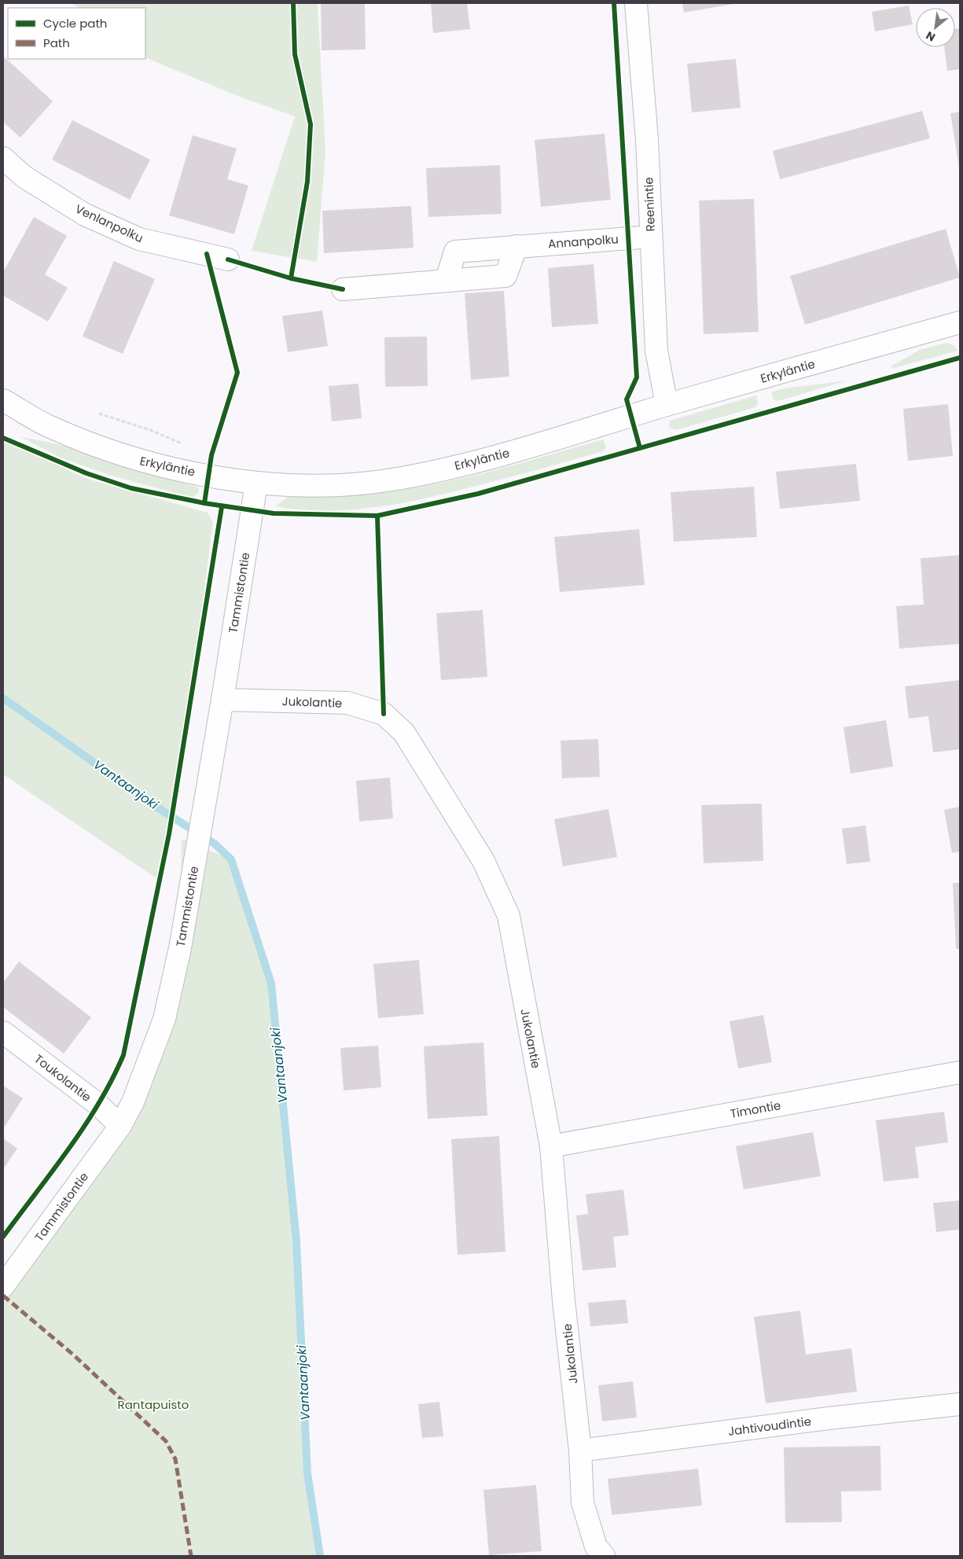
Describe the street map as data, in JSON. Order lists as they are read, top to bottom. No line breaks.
{"streets":{"street":["Reenintie","Venlanpolku","Annanpolku","Erkyläntie","Tammistontie","Jukolantie","Toukolantie","Timontie","Jahtivoudintie"]},"crossings":[["Reenintie","Annanpolku"],["Reenintie","Erkyläntie"],["Erkyläntie","Tammistontie"],["Tammistontie","Jukolantie"],["Tammistontie","Toukolantie"],["Jukolantie","Timontie"],["Jukolantie","Jahtivoudintie"]],"water":["Vantaanjoki"],"parks":["Rantapuisto"],"legend":["Cycle path","Path"],"north":"bottom left"}
